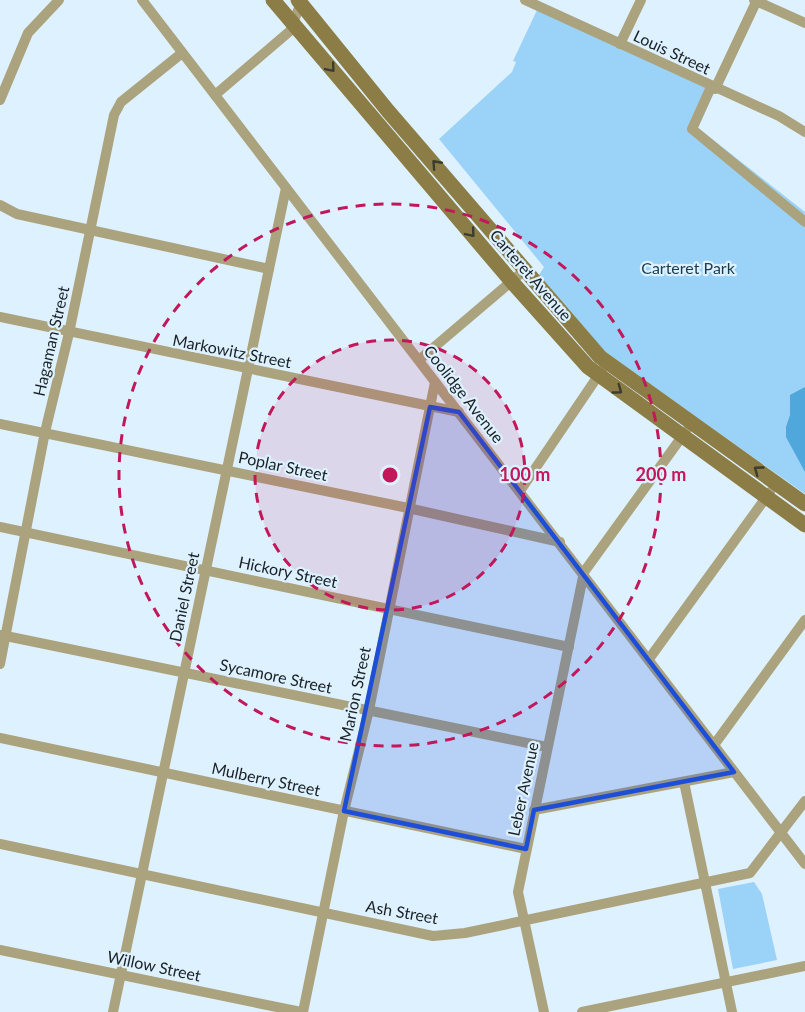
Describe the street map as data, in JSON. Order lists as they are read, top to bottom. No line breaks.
{"streets":{"street":["Louis Street","Carteret Avenue","Hagaman Street","Markowitz Street","Coolidge Avenue","Poplar Street","Hickory Street","Daniel Street","Sycamore Street","Marion Street","Mulberry Street","Leber Avenue","Ash Street","Willow Street"]},"crossings":[["Hagaman Street","Markowitz Street"],["Hagaman Street","Coolidge Avenue"],["Hagaman Street","Poplar Street"],["Hagaman Street","Hickory Street"],["Hagaman Street","Sycamore Street"],["Markowitz Street","Coolidge Avenue"],["Markowitz Street","Daniel Street"],["Markowitz Street","Marion Street"],["Coolidge Avenue","Poplar Street"],["Coolidge Avenue","Daniel Street"],["Coolidge Avenue","Marion Street"],["Coolidge Avenue","Leber Avenue"],["Coolidge Avenue","Ash Street"],["Poplar Street","Daniel Street"],["Poplar Street","Marion Street"],["Hickory Street","Daniel Street"],["Hickory Street","Marion Street"],["Hickory Street","Leber Avenue"],["Daniel Street","Sycamore Street"],["Daniel Street","Mulberry Street"],["Daniel Street","Ash Street"],["Daniel Street","Willow Street"],["Sycamore Street","Marion Street"],["Sycamore Street","Leber Avenue"],["Marion Street","Mulberry Street"],["Marion Street","Ash Street"],["Marion Street","Willow Street"],["Mulberry Street","Leber Avenue"],["Leber Avenue","Ash Street"]],"parks":["Carteret Park"],"rings":["100 m","200 m"]}
